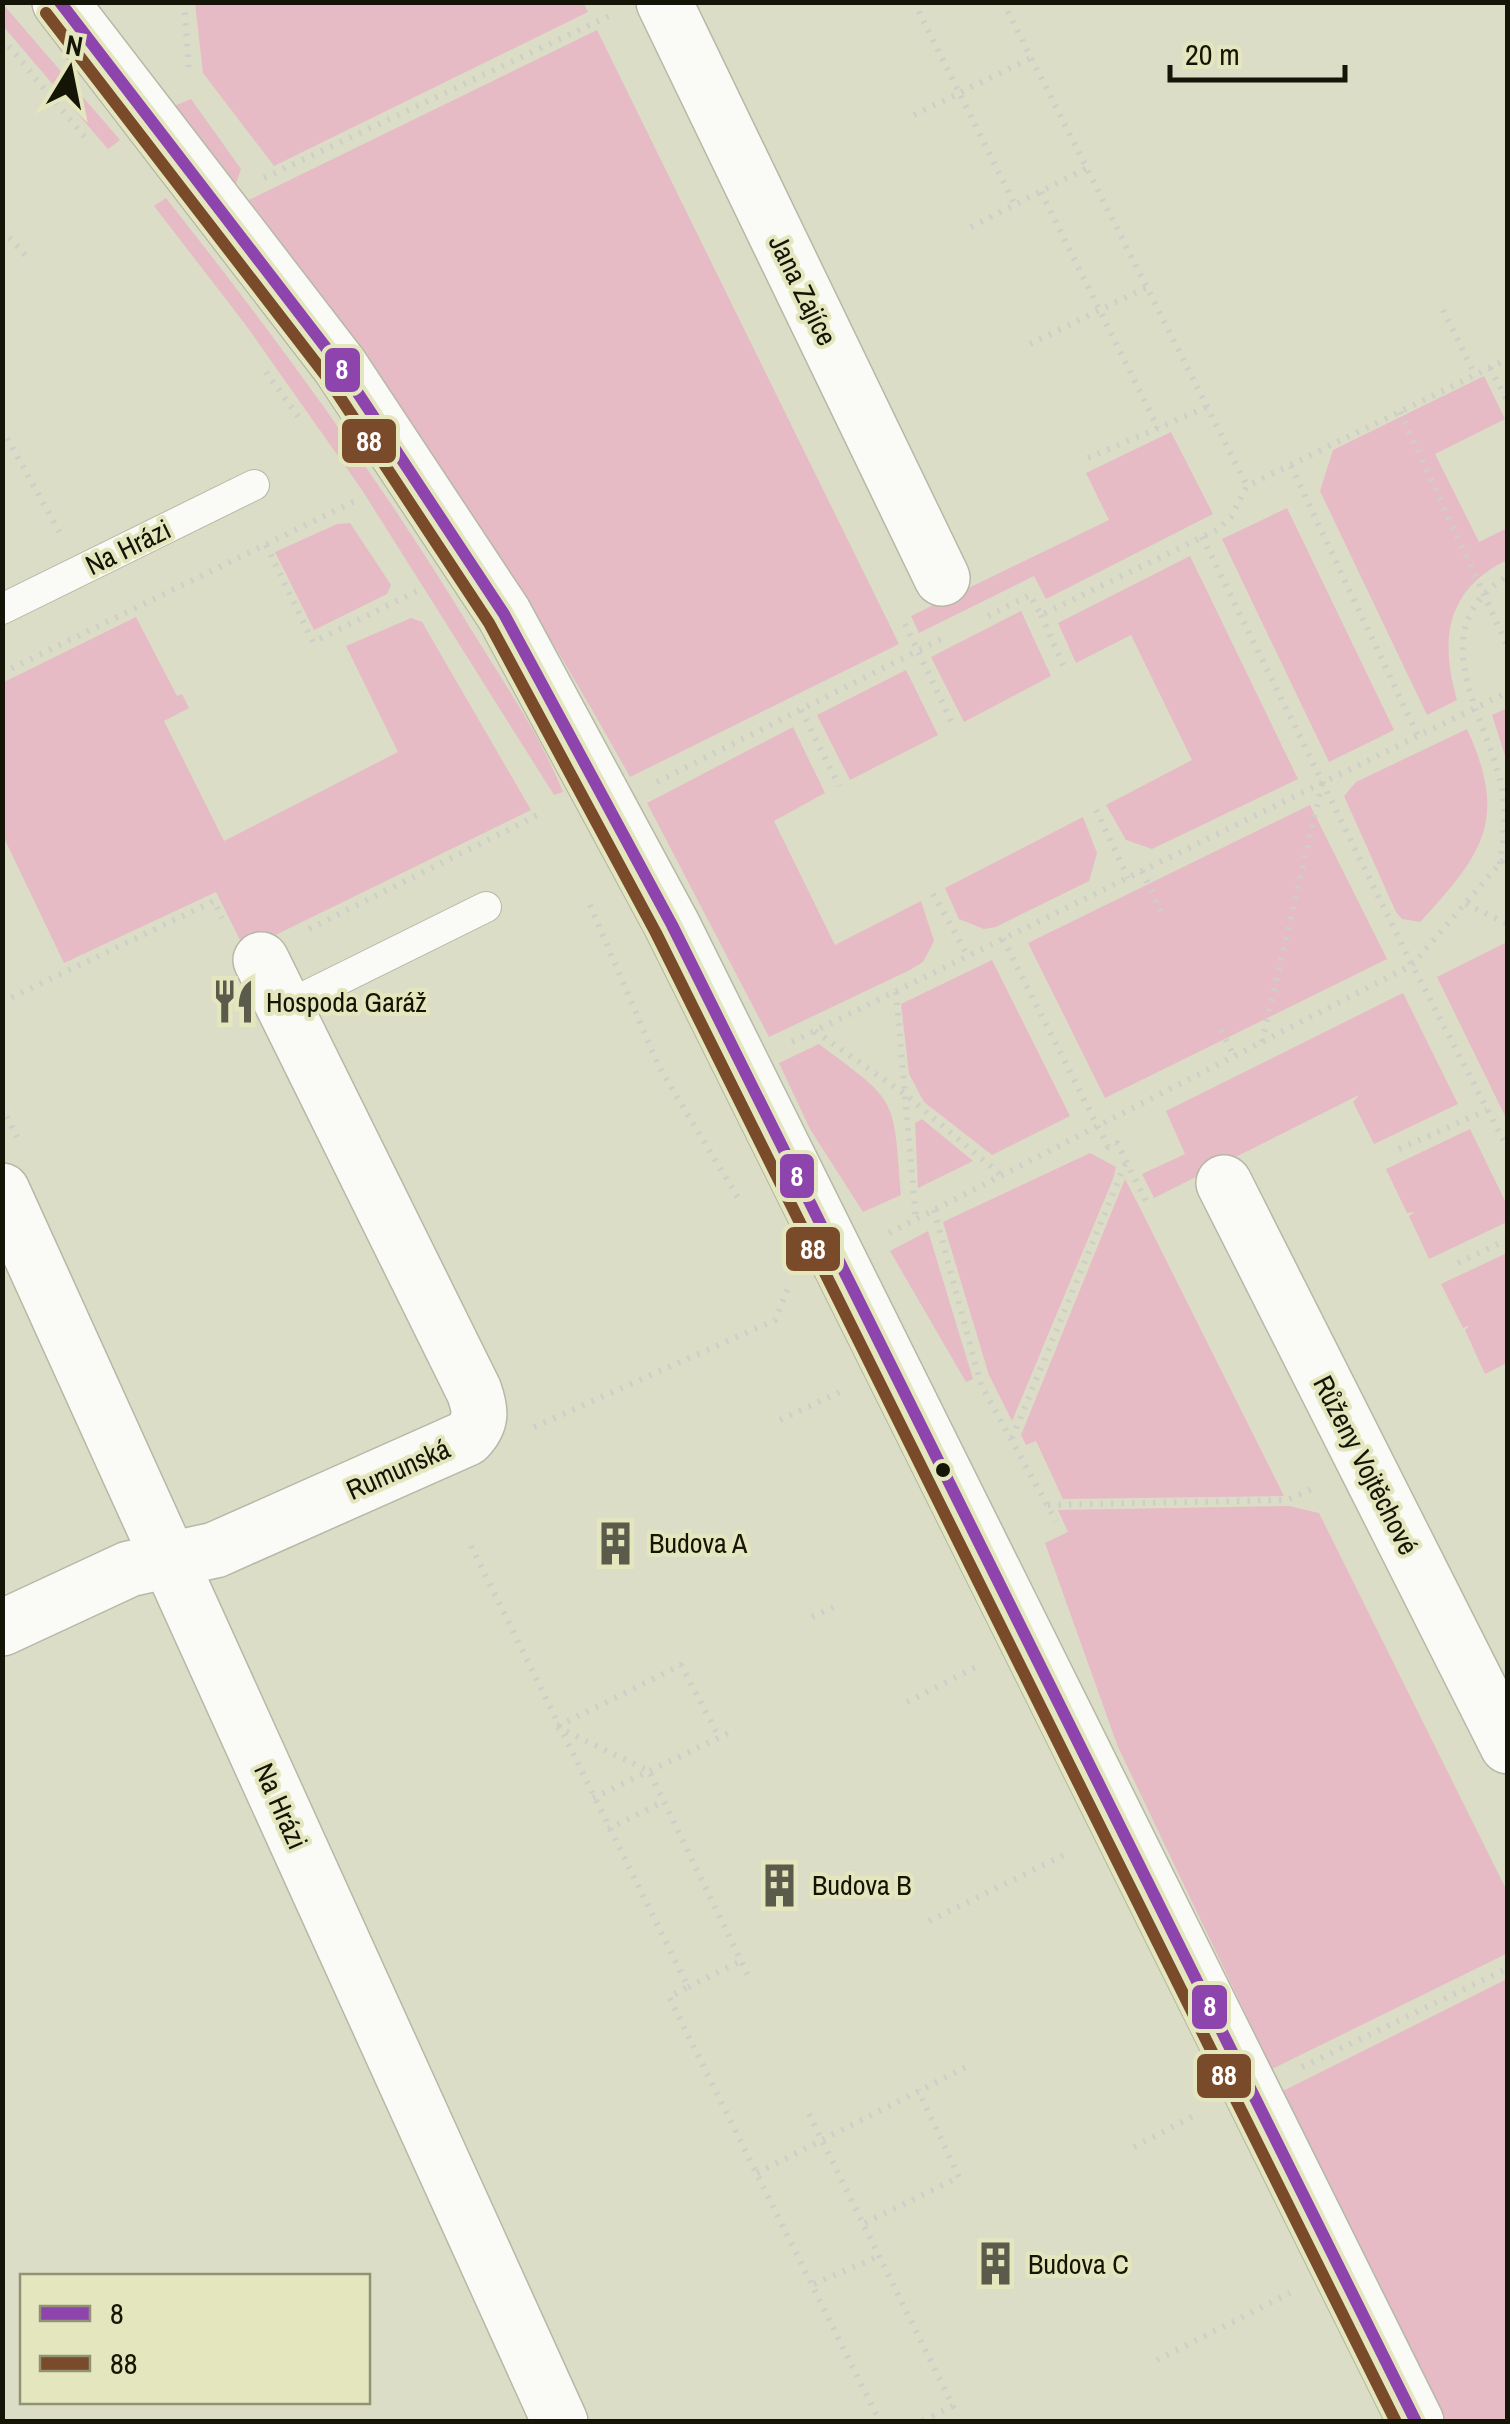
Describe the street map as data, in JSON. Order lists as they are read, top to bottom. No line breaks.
{"streets":{"street":["Jana Zajíce","Na Hrázi","Růženy Vojtěchové","Rumunská"]},"crossings":[["Na Hrázi","Rumunská"]],"places":{"restaurant":["Hospoda Garáž"],"building":["Budova A","Budova B","Budova C"]},"lines":["transit line 8","transit line 88"],"legend":["8","88"],"scale_bar":"20 m","north":"top"}
